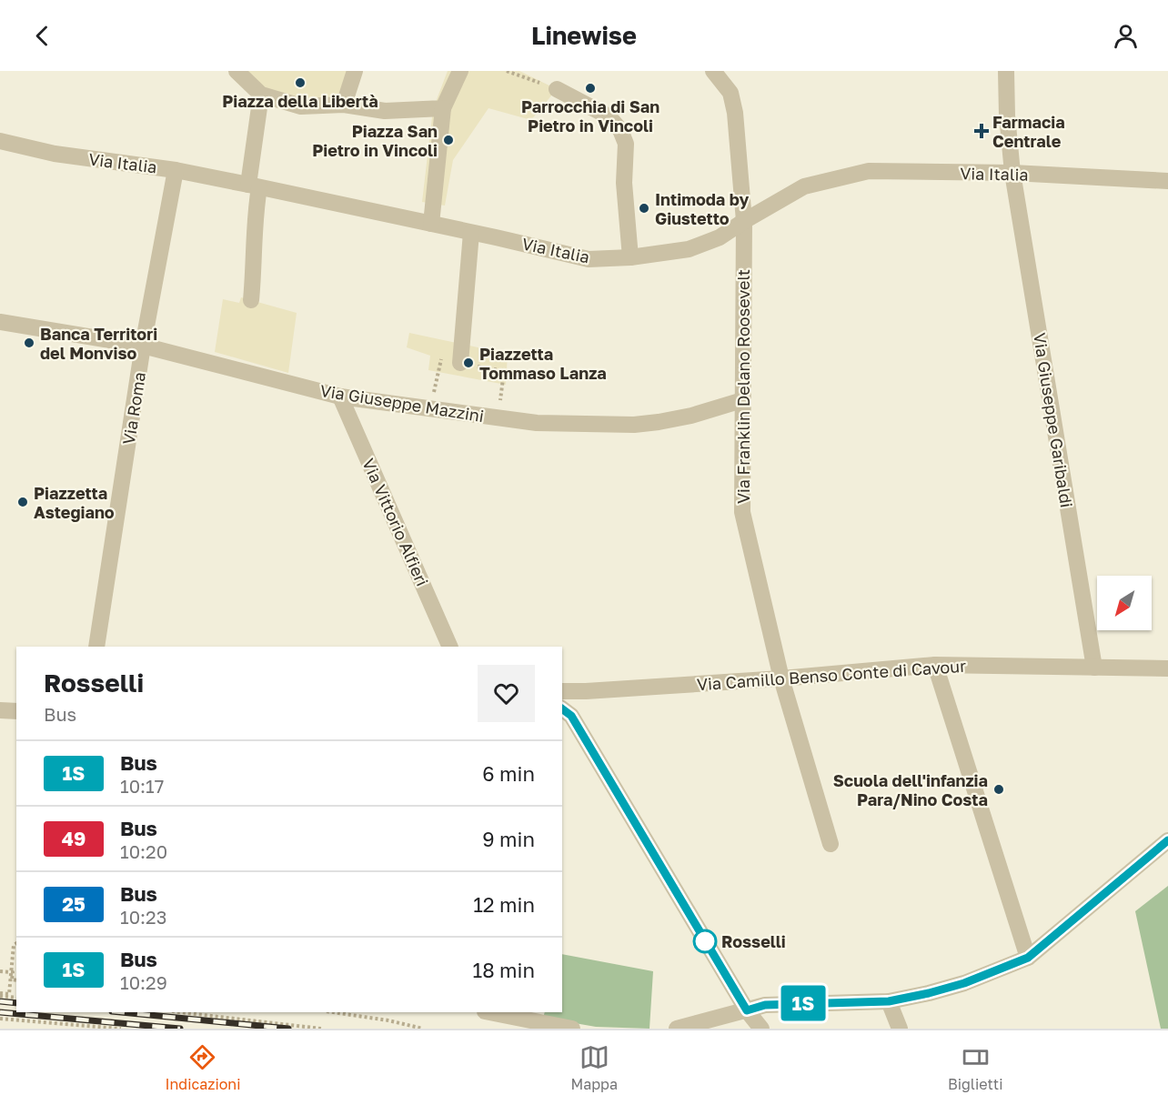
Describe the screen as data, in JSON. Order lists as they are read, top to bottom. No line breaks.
{"streets":{"street":["Via Italia","Via Franklin Delano Roosevelt","Via Giuseppe Mazzini","Via Roma","Via Giuseppe Garibaldi","Via Vittorio Alfieri","Via Camillo Benso Conte di Cavour"]},"crossings":[["Via Italia","Via Franklin Delano Roosevelt"],["Via Italia","Via Roma"],["Via Italia","Via Giuseppe Garibaldi"],["Via Franklin Delano Roosevelt","Via Giuseppe Mazzini"],["Via Franklin Delano Roosevelt","Via Camillo Benso Conte di Cavour"],["Via Giuseppe Mazzini","Via Roma"],["Via Giuseppe Mazzini","Via Vittorio Alfieri"],["Via Giuseppe Garibaldi","Via Camillo Benso Conte di Cavour"]],"places":{"other":["Piazza della Libertà","Parrocchia di San Pietro in Vincoli","Piazza San Pietro in Vincoli","Intimoda by Giustetto","Banca Territori del Monviso","Piazzetta Tommaso Lanza","Piazzetta Astegiano","Scuola dell'infanzia Para/Nino Costa","Rosselli"],"health":["Farmacia Centrale"]},"lines":["bus line 1S"],"north":"bottom left","page":{"header":"Linewise","on_map":"1S","heading":["Rosselli","Bus"],"list":[{"mark":"1S","name":"Bus","note":"10:17","value":"6 min"},{"mark":"49","name":"Bus","note":"10:20","value":"9 min"},{"mark":"25","name":"Bus","note":"10:23","value":"12 min"},{"mark":"1S","name":"Bus","note":"10:29","value":"18 min"}],"tabs":["Indicazioni","Mappa","Biglietti"]}}
